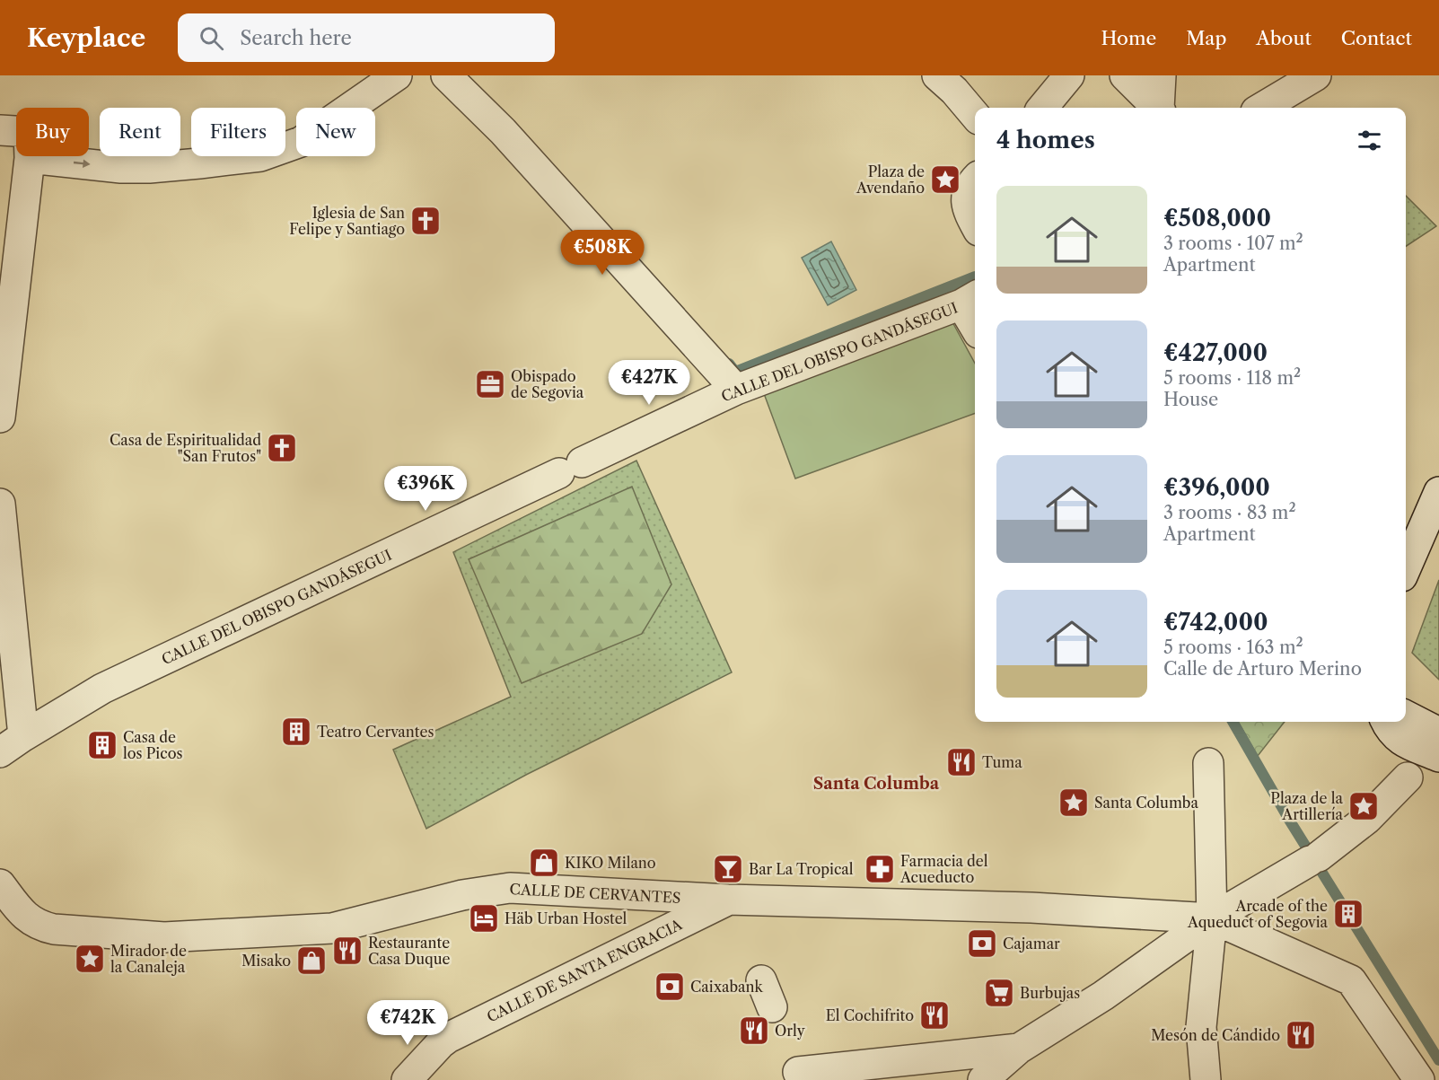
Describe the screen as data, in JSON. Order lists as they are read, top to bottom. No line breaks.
{"streets":{"street":["CALLE DEL OBISPO GANDÁSEGUI","CALLE DE CERVANTES","CALLE DE SANTA ENGRACIA"]},"crossings":[["CALLE DE CERVANTES","CALLE DE SANTA ENGRACIA"]],"districts":["Santa Columba"],"places":{"place":["Plaza de Avendaño","Santa Columba","Plaza de la Artillería","Mirador de la Canaleja"],"church":["Iglesia de San Felipe y Santiago","Casa de Espiritualidad \"San Frutos\""],"office":["Obispado de Segovia"],"building":["Teatro Cervantes","Casa de los Picos","Arcade of the Aqueduct of Segovia"],"restaurant":["Tuma","Restaurante Casa Duque","El Cochifrito","Orly","Mesón de Cándido"],"shop":["KIKO Milano","Misako"],"bar":["Bar La Tropical"],"pharmacy":["Farmacia del Acueducto"],"hotel":["Häb Urban Hostel"],"bank":["Cajamar","Caixabank"],"supermarket":["Burbujas"]},"page":{"header":"Keyplace","search":"Search here","nav":["Home","Map","About","Contact"],"chip":["Buy","Rent","Filters","New"],"heading":"4 homes","list":[{"name":"€508,000","note":"3 rooms · 107 m² · Apartment"},{"name":"€427,000","note":"5 rooms · 118 m² · House"},{"name":"€396,000","note":"3 rooms · 83 m² · Apartment"},{"name":"€742,000","note":"5 rooms · 163 m² · Calle de Arturo Merino"}],"price":["€508K","€427K","€396K","€742K"]}}
